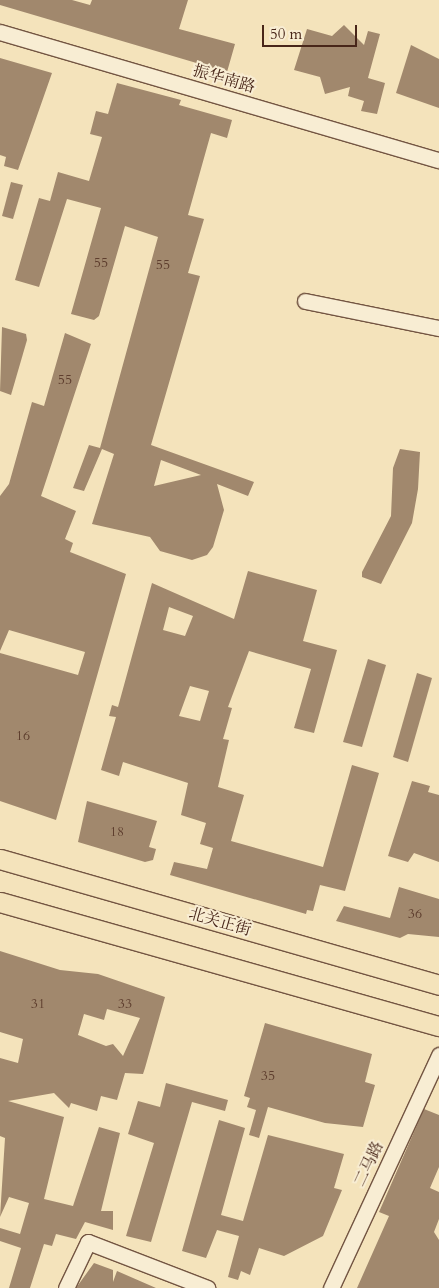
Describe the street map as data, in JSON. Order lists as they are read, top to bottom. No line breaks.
{"streets":{"main road":["北关正街"],"street":["振华南路","二马路"]},"house_numbers":["55","55","55","16","18","36","31","33","35"],"scale_bar":"50 m"}
